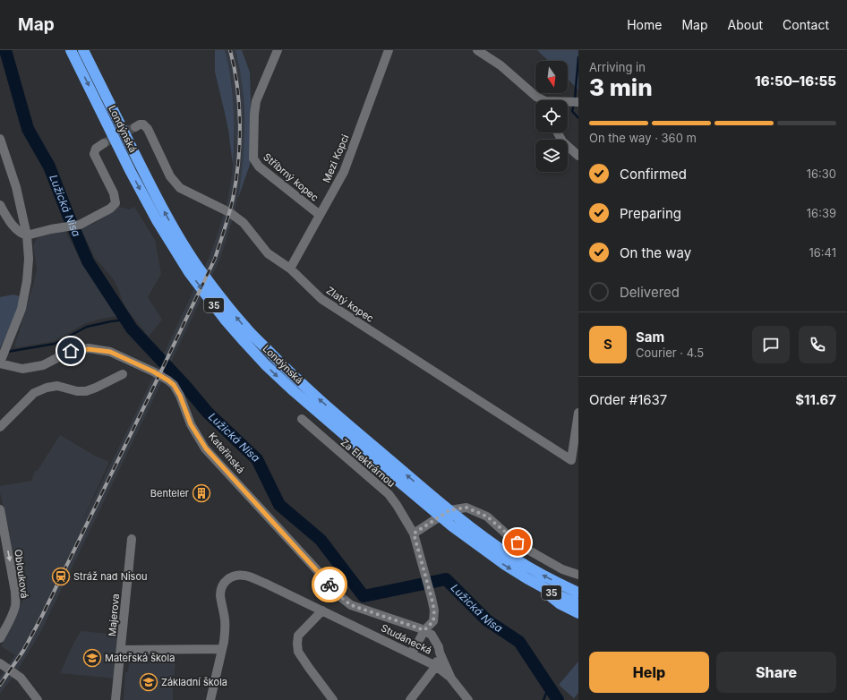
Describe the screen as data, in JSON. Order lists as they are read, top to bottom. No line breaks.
{"streets":{"highway":["Londýnská","35"],"street":["Mezi Kopci","Stříbrný kopec","Zlatý kopec","Kateřinská","Za Elektrárnou","Oblouková","Majerova","Studánecká"]},"crossings":[["Mezi Kopci","Stříbrný kopec"],["Mezi Kopci","Zlatý kopec"],["Kateřinská","Za Elektrárnou"],["Kateřinská","Studánecká"],["Majerova","Studánecká"]],"one_way":["Oblouková"],"water":["Lužická Nisa"],"places":{"building":["Benteler"],"station":["Stráž nad Nisou"],"school or university":["Mateřská škola","Základní škola"]},"north":"bottom","page":{"header":"Map","nav":["Home","Map","About","Contact"],"heading":["3 min","Arriving in","16:50–16:55"],"panel":["Sam","Courier · 4.5","Order #1637","$11.67"],"bar":"On the way · 360 m","list":[["Confirmed","16:30"],["Preparing","16:39"],["On the way","16:41"],"Delivered"],"round":"S","buttons":["Help","Share"]}}
